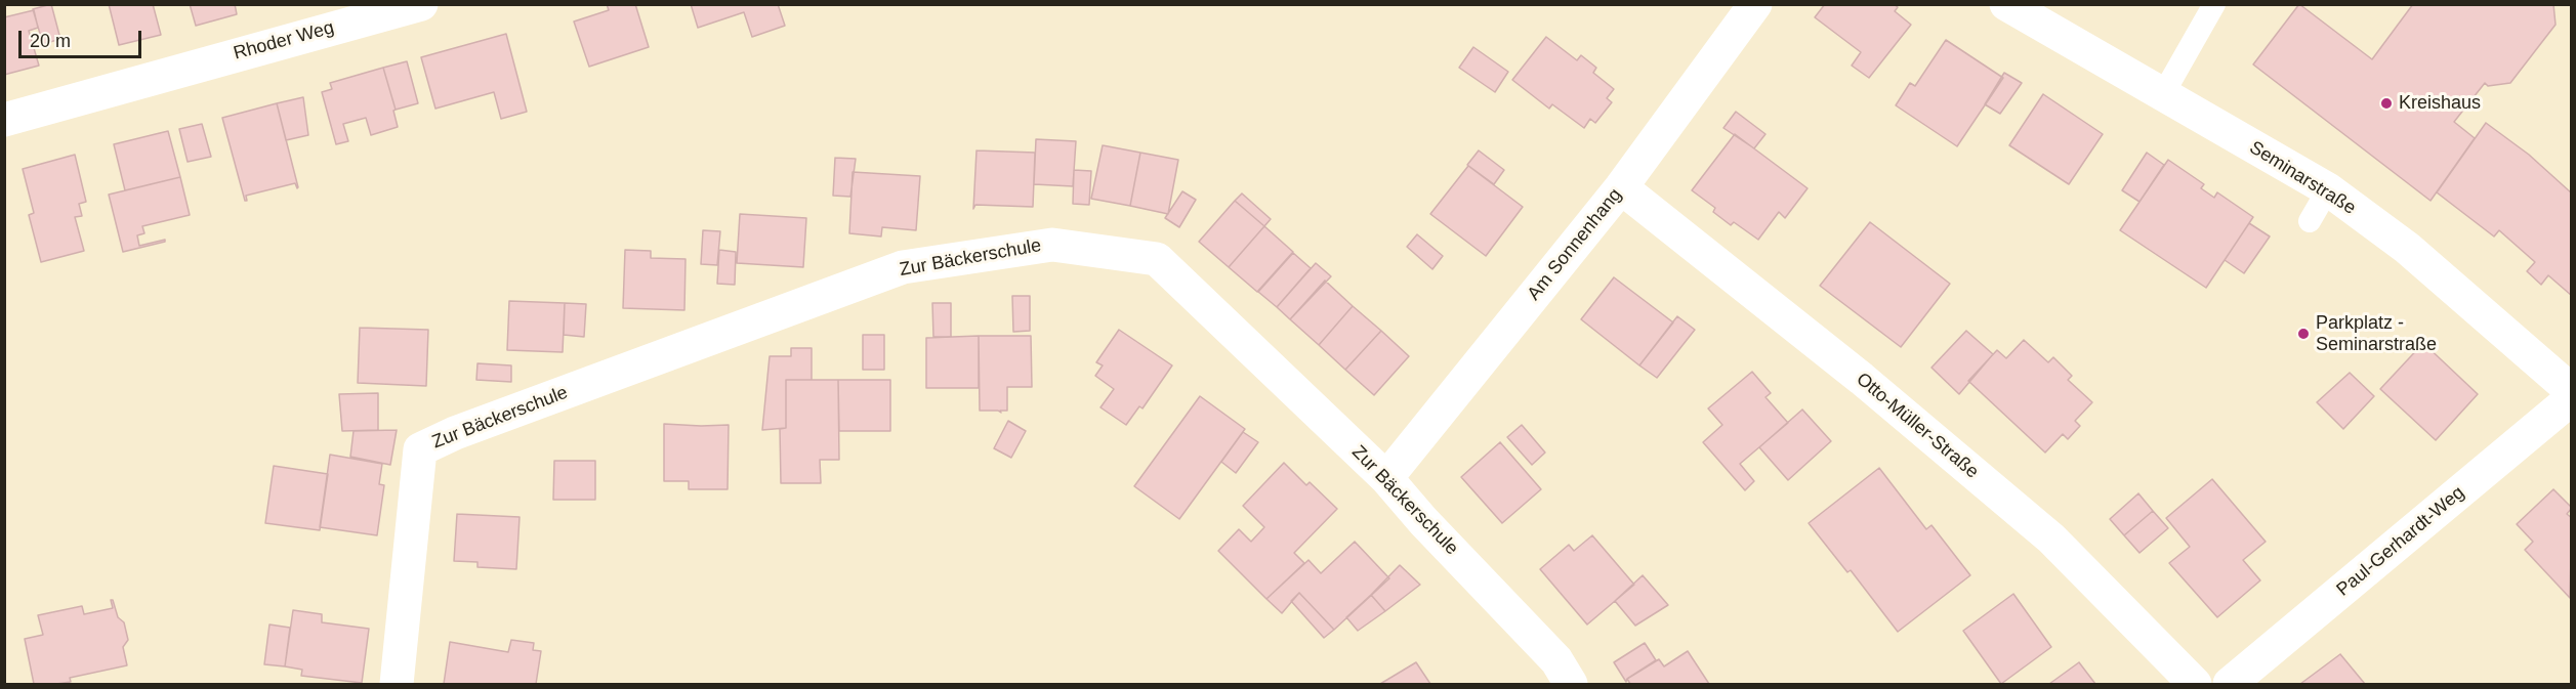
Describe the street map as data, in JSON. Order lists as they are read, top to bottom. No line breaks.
{"streets":{"street":["Rhoder Weg","Seminarstraße","Am Sonnenhang","Zur Bäckerschule","Otto-Müller-Straße","Paul-Gerhardt-Weg"]},"crossings":[["Am Sonnenhang","Zur Bäckerschule"],["Am Sonnenhang","Otto-Müller-Straße"]],"places":["Kreishaus","Parkplatz - Seminarstraße"],"scale_bar":"20 m"}
